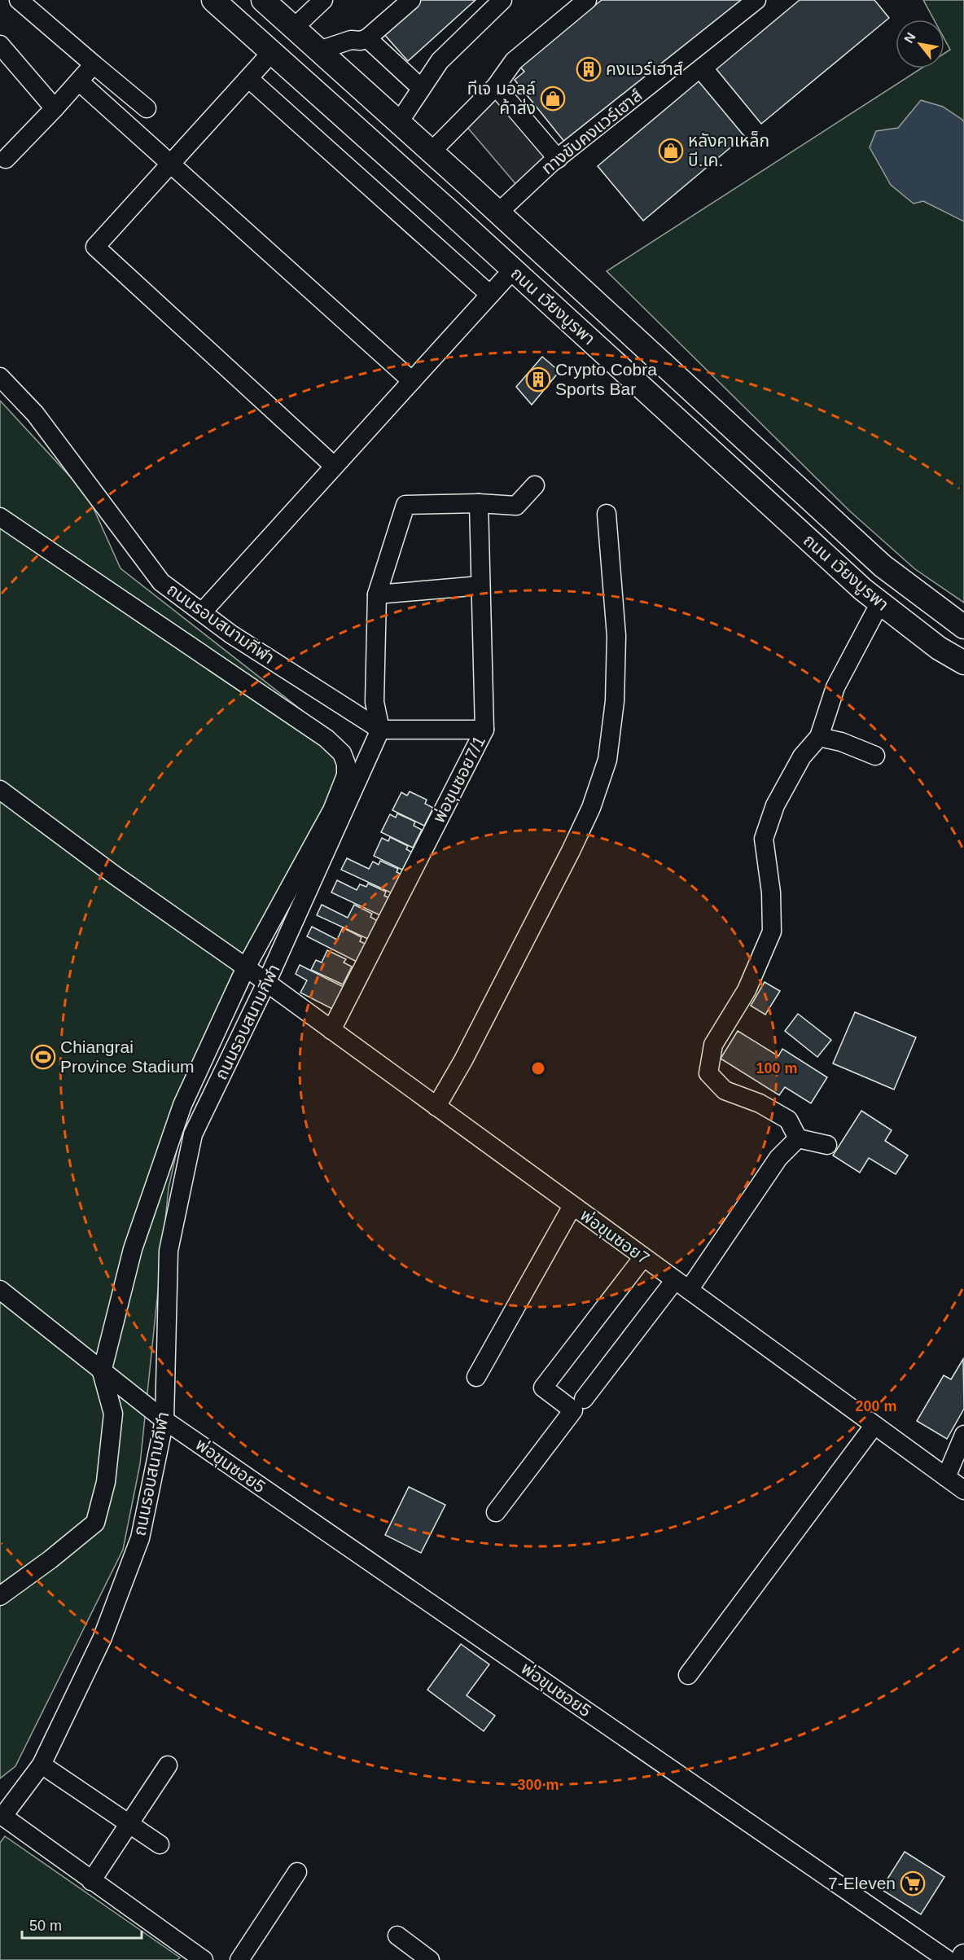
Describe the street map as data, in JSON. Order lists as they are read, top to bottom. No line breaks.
{"streets":{"main road":["ถนน เวียงบูรพา"],"street":["ทางขับคงแวร์เฮาส์","ถนนรอบสนามกีฬา","พ่อขุนซอย7/1","พ่อขุนซอย7","พ่อขุนซอย5"]},"crossings":[["ทางขับคงแวร์เฮาส์","ถนน เวียงบูรพา"],["ถนนรอบสนามกีฬา","พ่อขุนซอย7"],["ถนนรอบสนามกีฬา","พ่อขุนซอย5"],["พ่อขุนซอย7/1","พ่อขุนซอย7"]],"places":{"building":["คงแวร์เฮาส์","Crypto Cobra Sports Bar"],"shop":["ทีเจ มอลล์ ค้าส่ง","หลังคาเหล็ก บี.เค."],"sports":["Chiangrai Province Stadium"],"supermarket":["7-Eleven"]},"scale_bar":"50 m","north":"top left","rings":["100 m","200 m","300 m"]}
